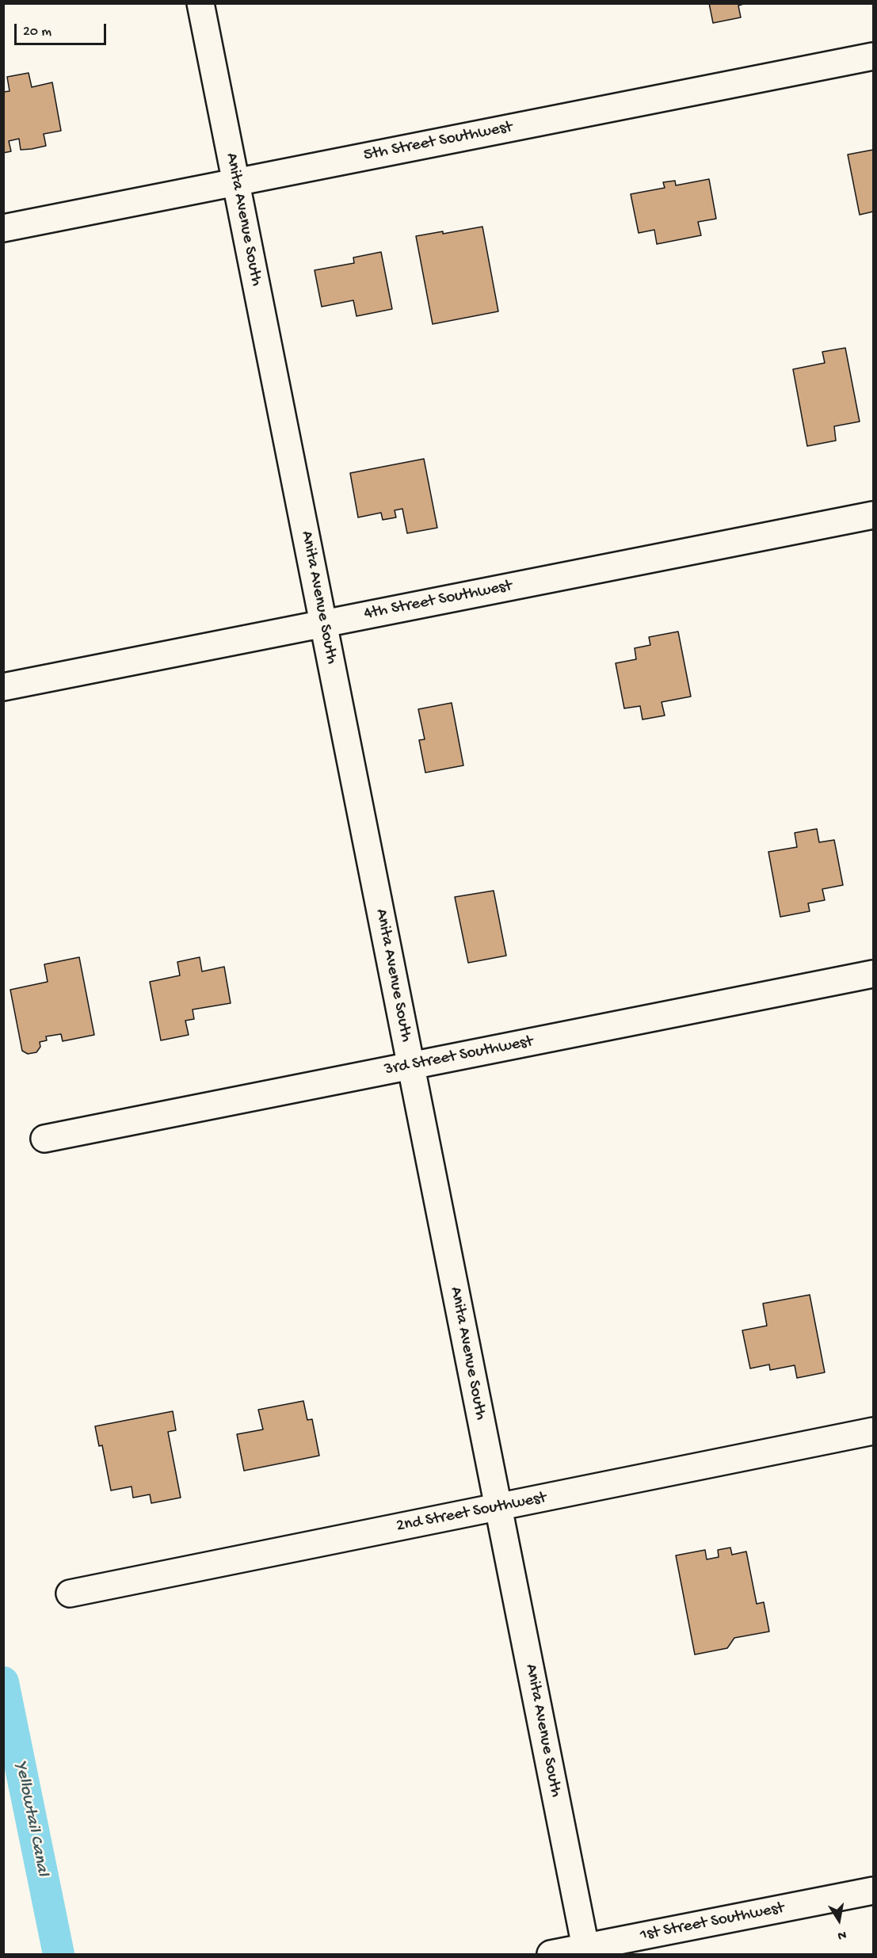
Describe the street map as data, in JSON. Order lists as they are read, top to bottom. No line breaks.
{"streets":{"street":["5th Street Southwest","Anita Avenue South","4th Street Southwest","3rd Street Southwest","2nd Street Southwest","1st Street Southwest"]},"crossings":[["5th Street Southwest","Anita Avenue South"],["Anita Avenue South","4th Street Southwest"],["Anita Avenue South","3rd Street Southwest"],["Anita Avenue South","2nd Street Southwest"],["Anita Avenue South","1st Street Southwest"]],"water":["Yellowtail Canal"],"scale_bar":"20 m","north":"bottom"}
